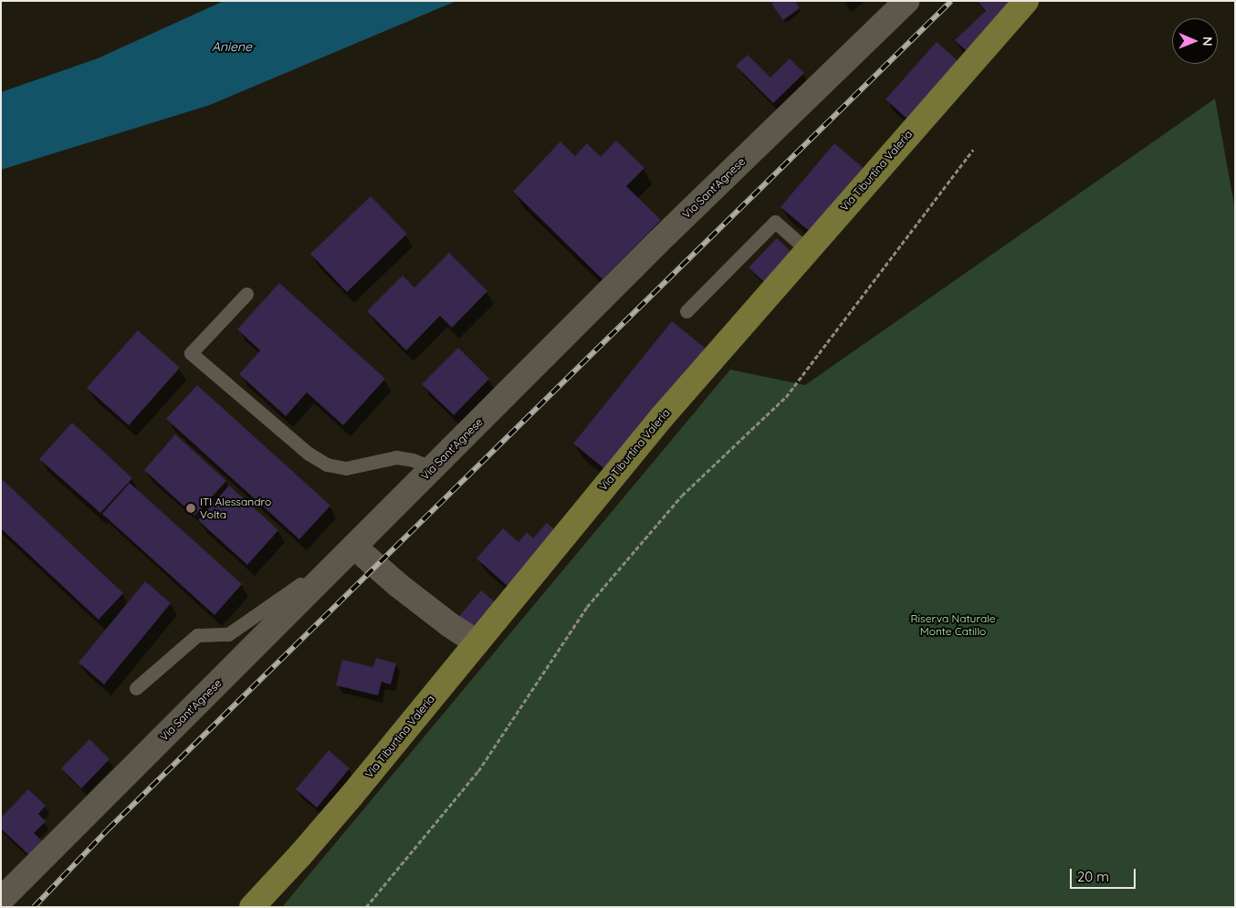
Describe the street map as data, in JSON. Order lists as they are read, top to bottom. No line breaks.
{"streets":{"main road":["Via Tiburtina Valeria"],"street":["Via Sant'Agnese"]},"water":["Aniene"],"parks":["Riserva Naturale Monte Catillo"],"places":["ITI Alessandro Volta"],"scale_bar":"20 m","north":"right"}
